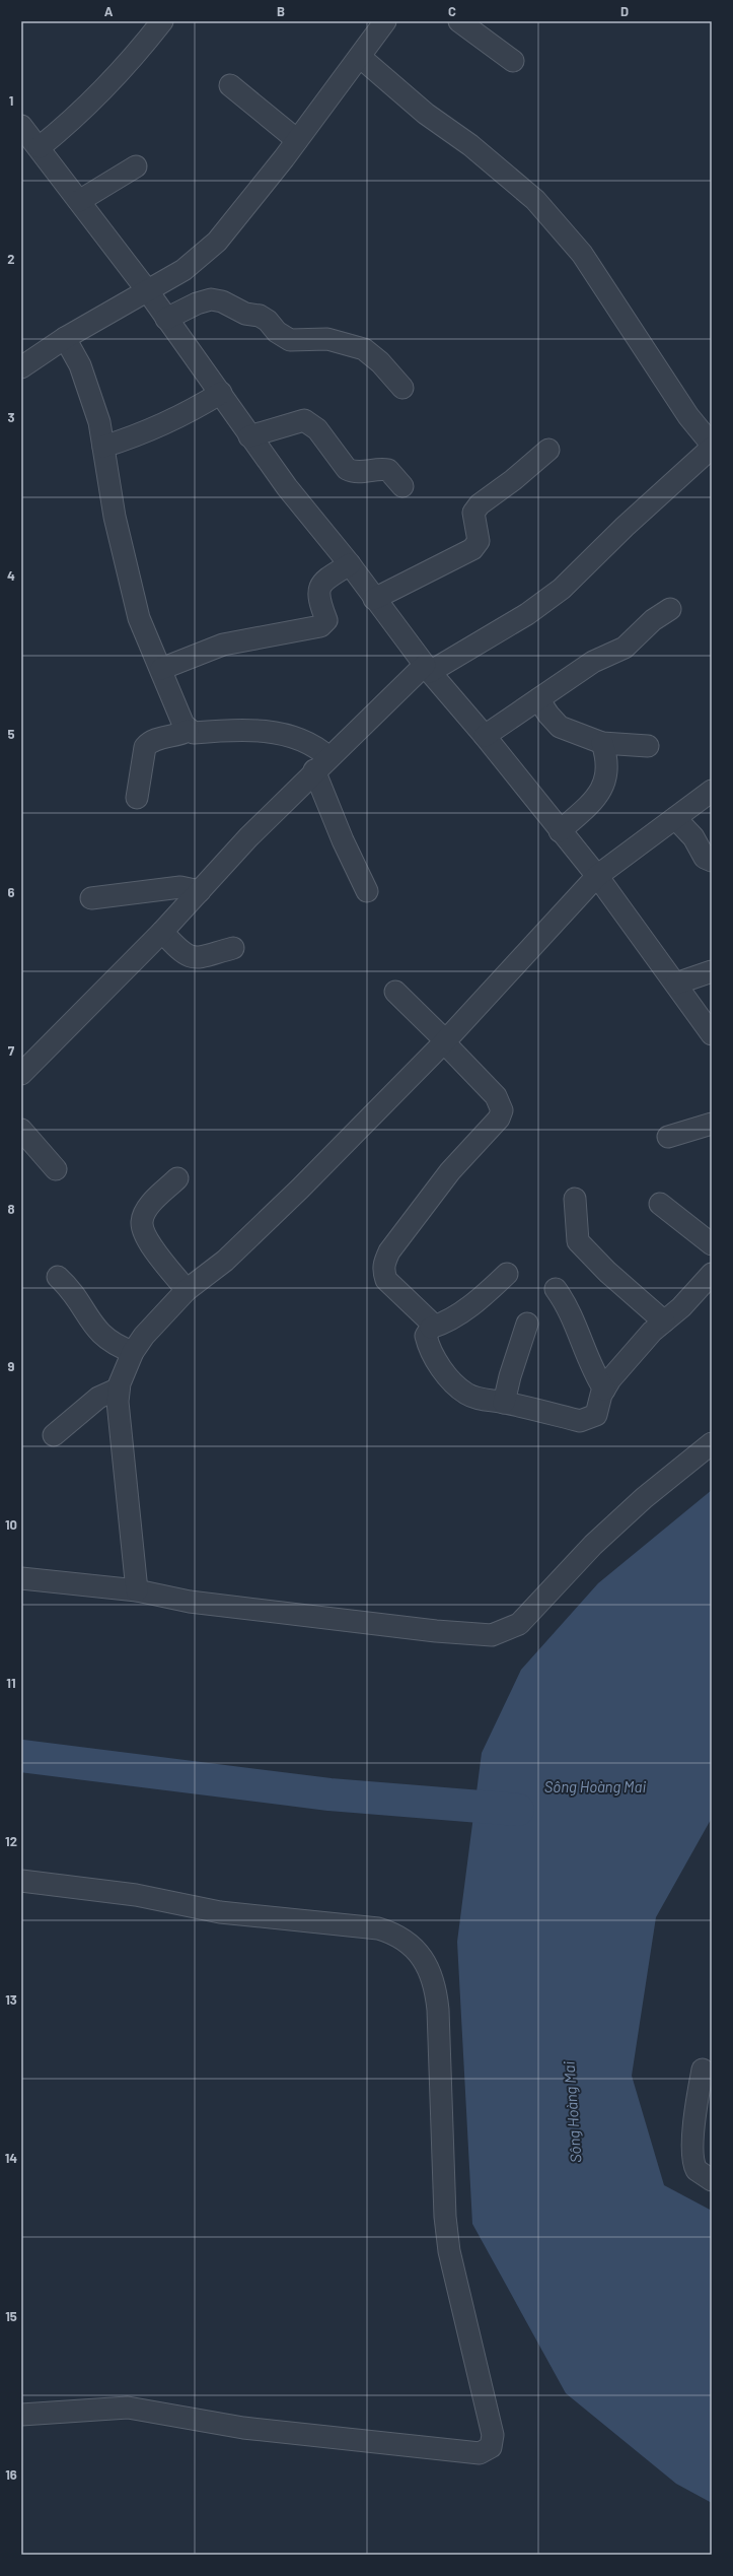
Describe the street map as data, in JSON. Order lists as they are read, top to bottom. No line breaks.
{"water":["Sông Hoàng Mai"],"grid":{"columns":["A","B","C","D"],"rows":["1","2","3","4","5","6","7","8","9","10","11","12","13","14","15","16"]}}
